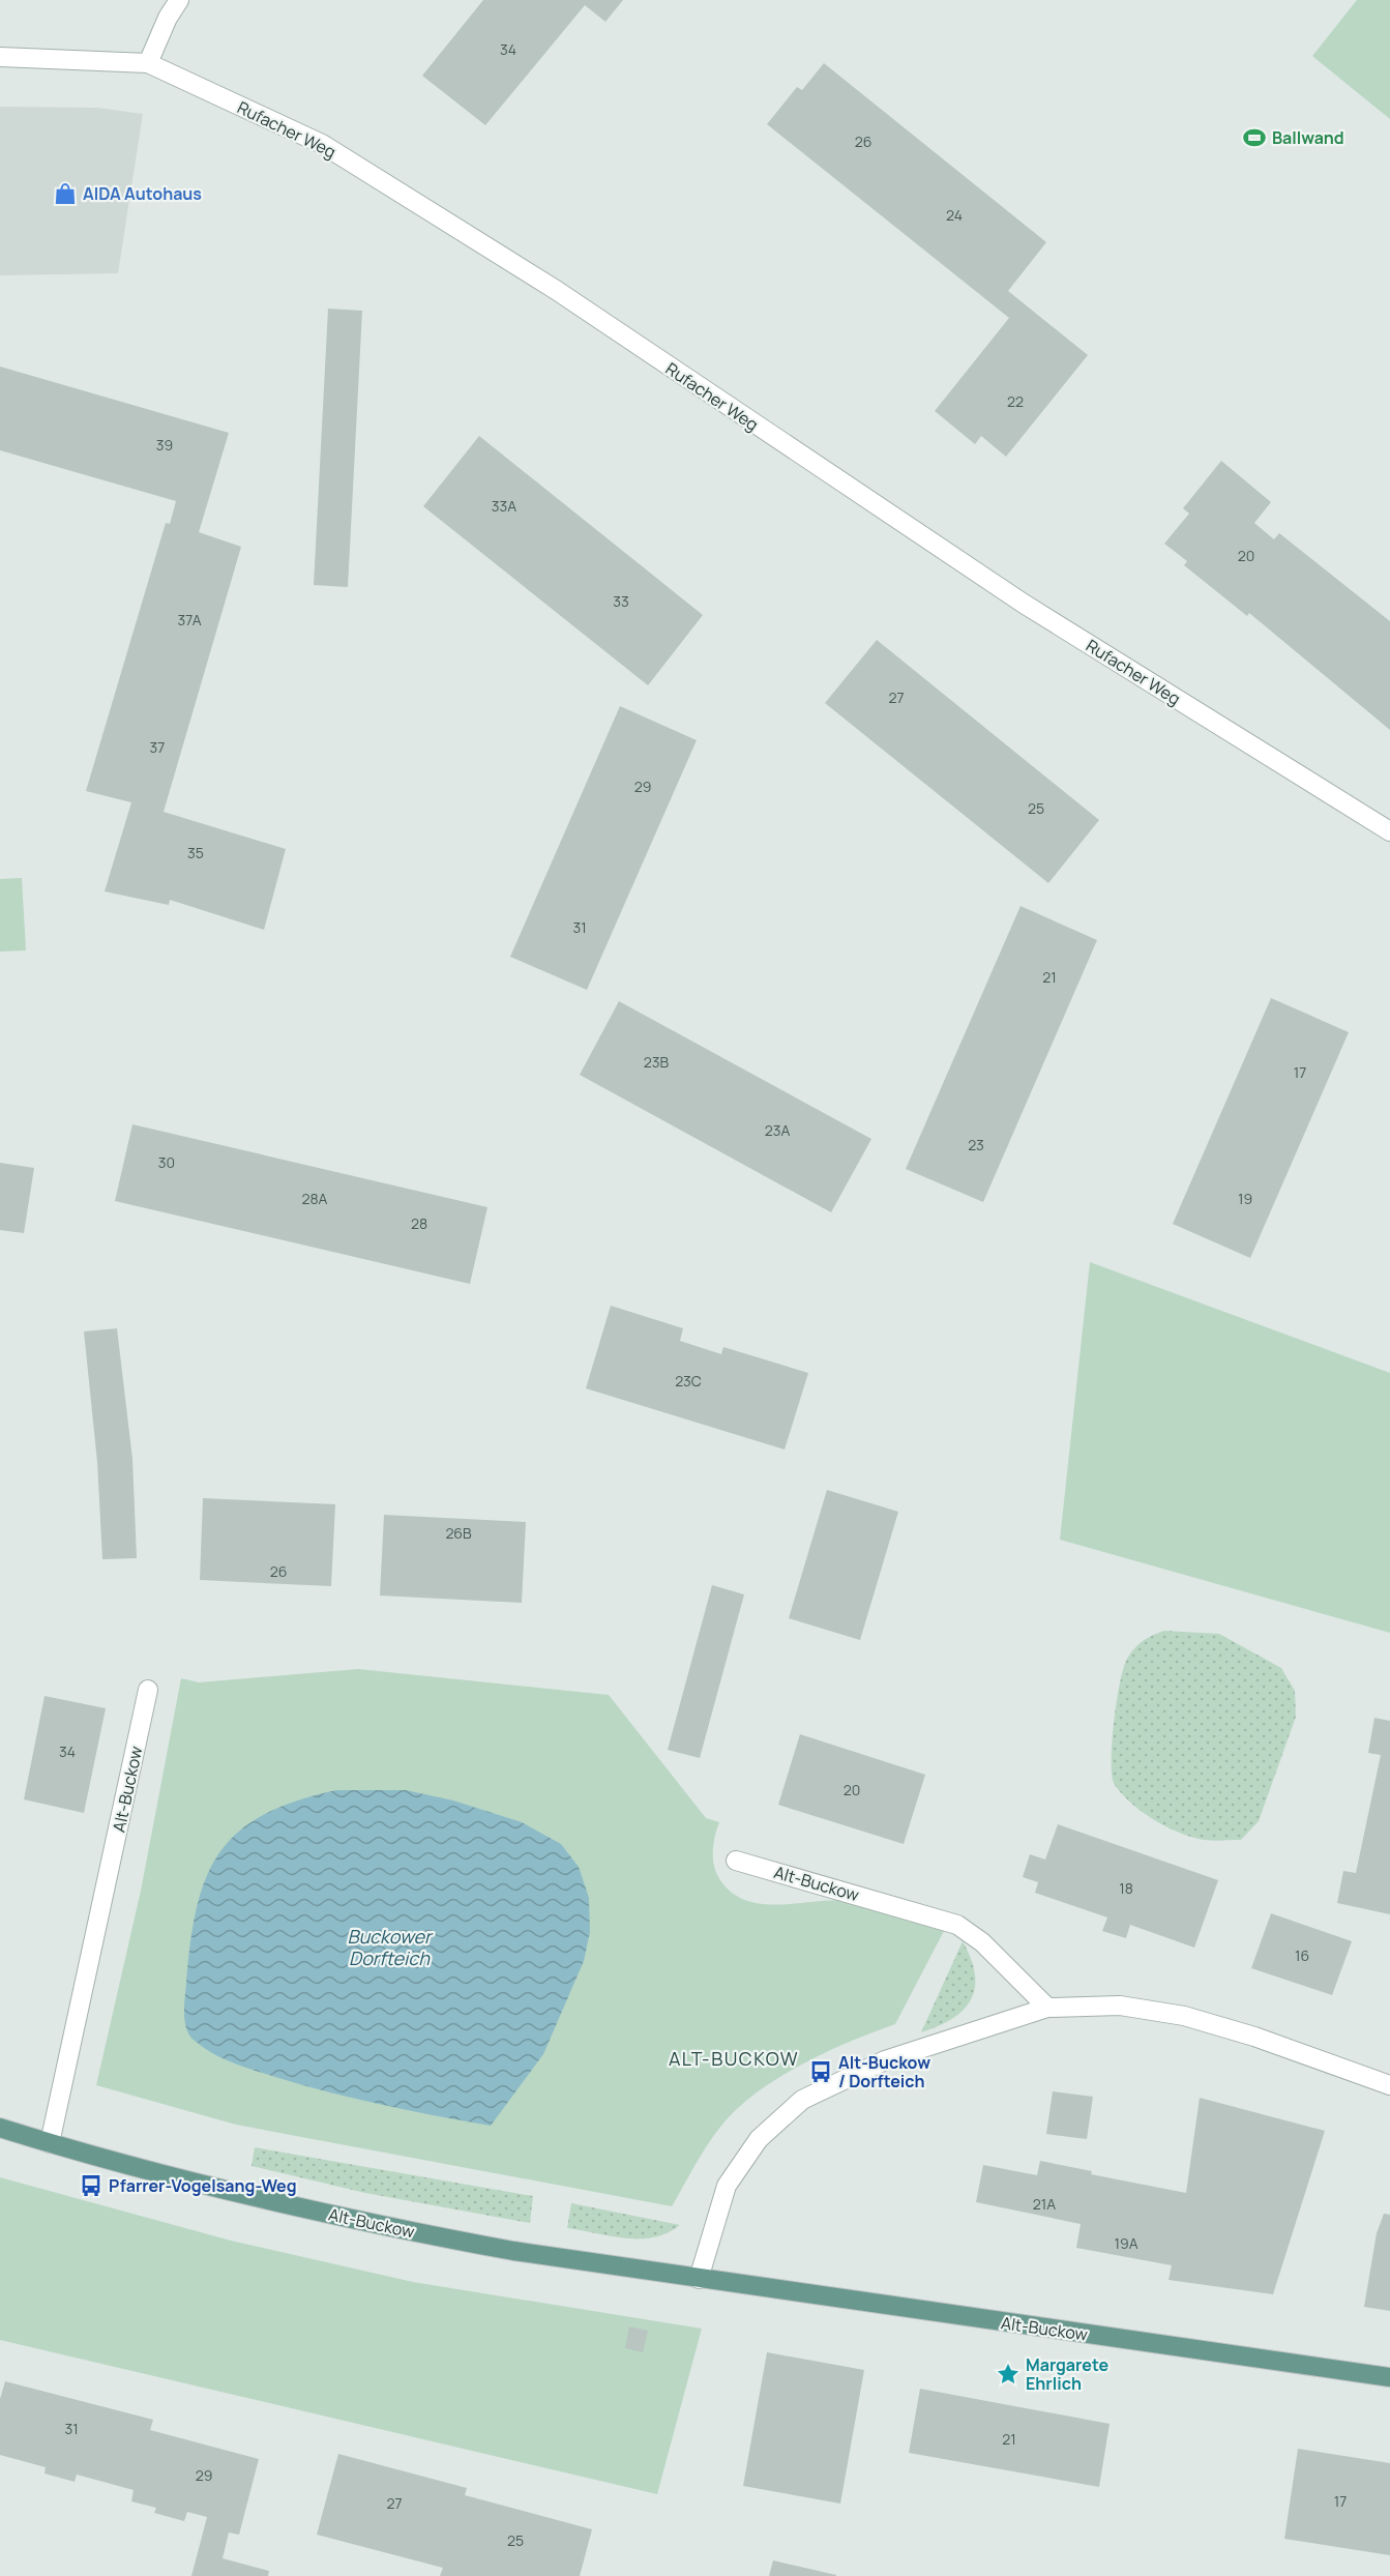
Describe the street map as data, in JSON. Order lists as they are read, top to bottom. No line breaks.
{"streets":{"main road":["Alt-Buckow"],"street":["Rufacher Weg"]},"districts":["ALT-BUCKOW"],"water":["Buckower Dorfteich"],"places":{"sports":["Ballwand"],"shop":["AIDA Autohaus"],"bus stop":["Alt-Buckow / Dorfteich","Pfarrer-Vogelsang-Weg"],"place":["Margarete Ehrlich"]},"house_numbers":["34","26","24","22","39","33A","20","33","37A","27","37","29","25","35","31","21","23B","17","23A","23","30","28A","19","28","23C","26B","26","34","20","18","16","21A","19A","31","21","29","17","27","25"]}
